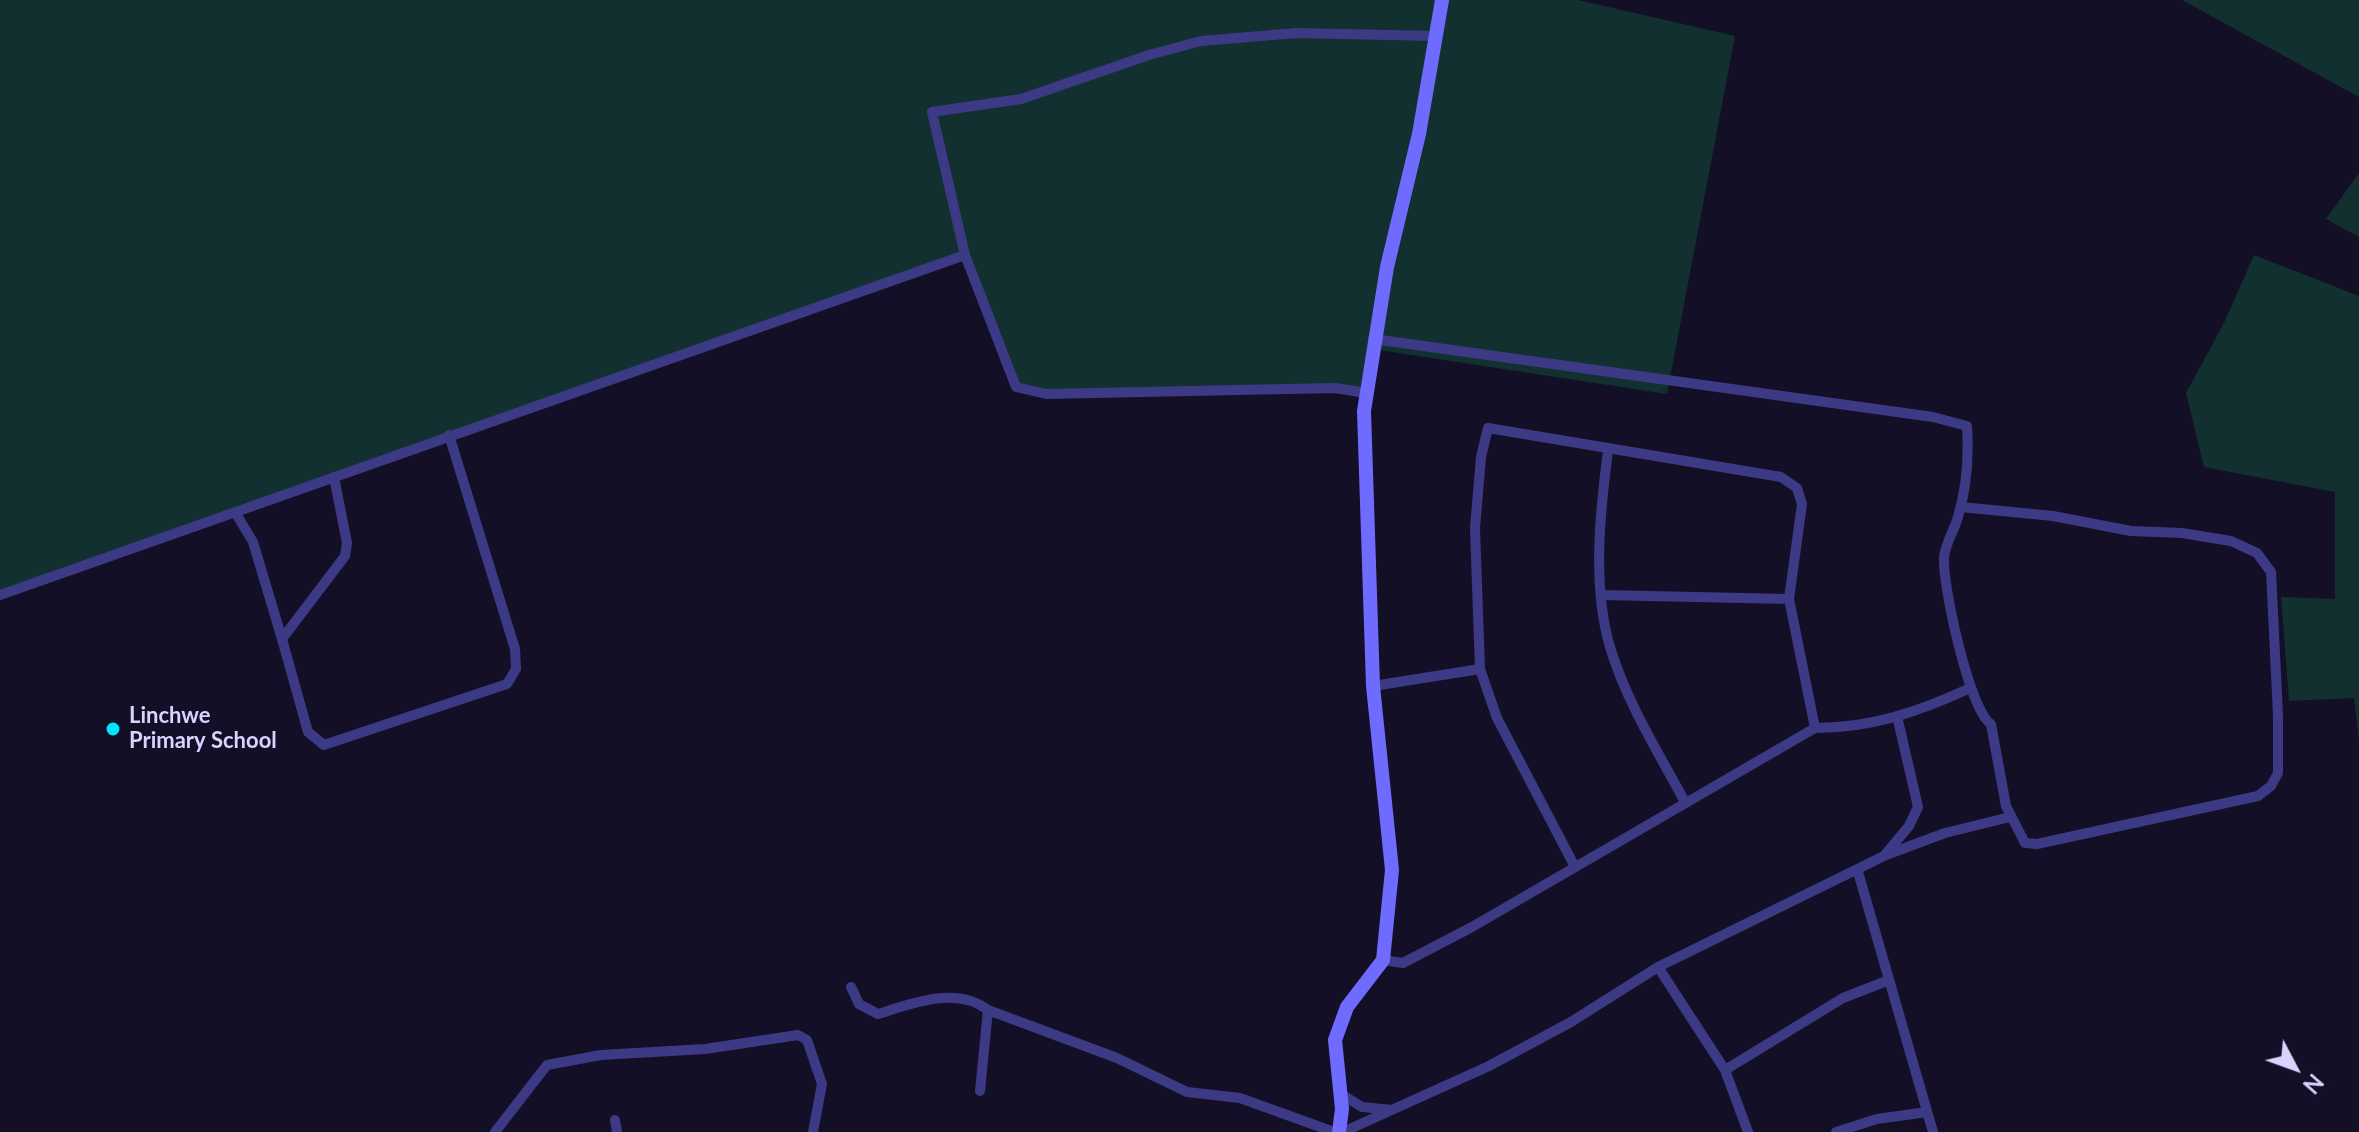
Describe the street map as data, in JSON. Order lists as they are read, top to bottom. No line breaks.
{"places":["Linchwe Primary School"],"north":"bottom right"}
